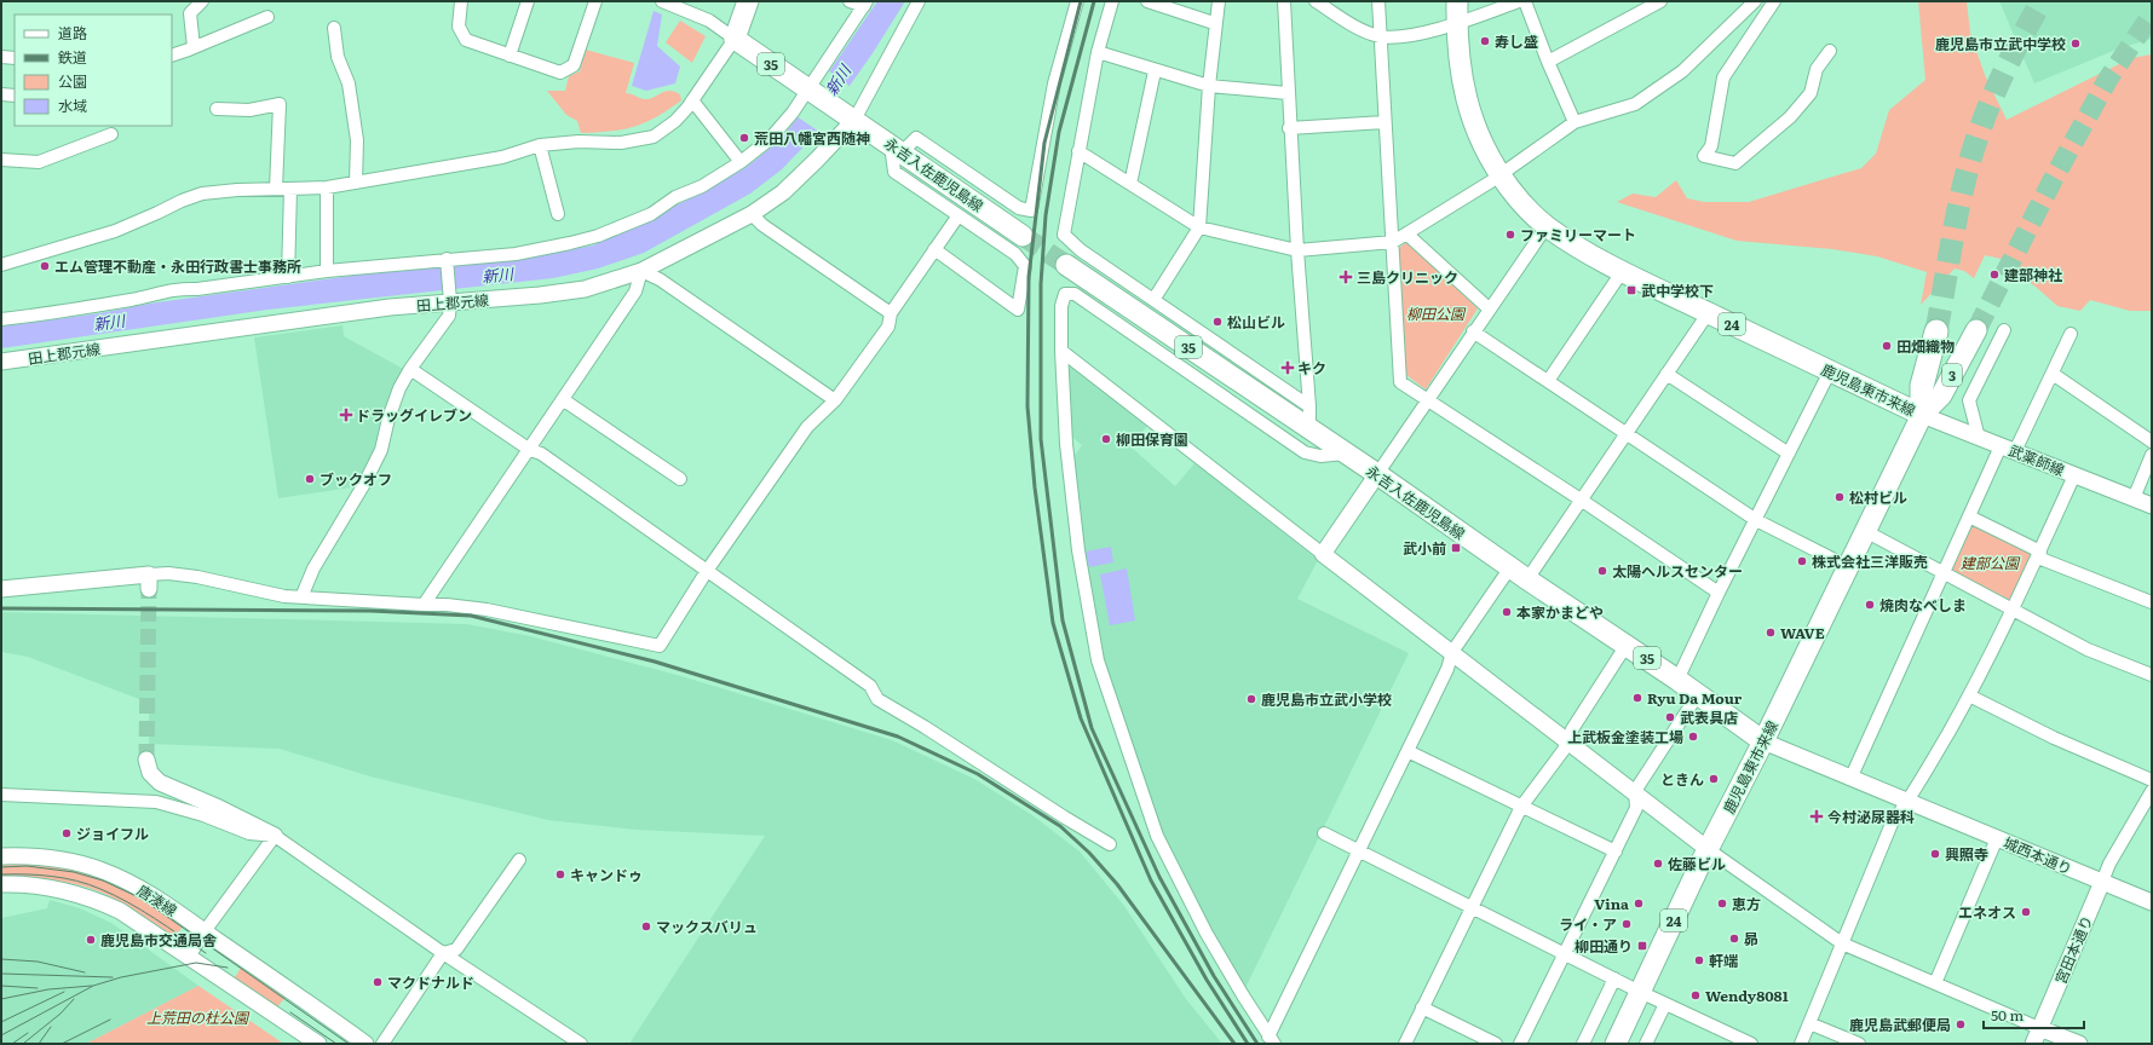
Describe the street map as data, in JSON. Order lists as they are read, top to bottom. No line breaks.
{"streets":{"highway":["3"],"main road":["35","永吉入佐鹿児島線","24","鹿児島東市来線"],"street":["田上郡元線","武薬師線","城西本通り","唐湊線","宮田本通り"]},"crossings":[["永吉入佐鹿児島線","田上郡元線"],["永吉入佐鹿児島線","鹿児島東市来線"],["永吉入佐鹿児島線","城西本通り"],["24","鹿児島東市来線"],["3","鹿児島東市来線"],["3","武薬師線"],["鹿児島東市来線","武薬師線"],["鹿児島東市来線","城西本通り"],["城西本通り","宮田本通り"]],"water":["新川"],"parks":["柳田公園","建部公園","上荒田の杜公園"],"places":{"other":["寿し盛","鹿児島市立武中学校","荒田八幡宮西随神","ファミリーマート","エム管理不動産・永田行政書士事務所","建部神社","松山ビル","田畑織物","柳田保育園","ブックオフ","松村ビル","株式会社三洋販売","太陽ヘルスセンター","焼肉なべしま","本家かまどや","WAVE","Ryu Da Mour","鹿児島市立武小学校","武表具店","上武板金塗装工場","ときん","ジョイフル","興照寺","佐藤ビル","キャンドゥ","Vina","恵方","エネオス","ライ・ア","マックスバリュ","昴","鹿児島市交通局舎","軒端","マクドナルド","Wendy8081","鹿児島武郵便局"],"health":["三島クリニック","キク","ドラッグイレブン","今村泌尿器科"],"transit":["武中学校下","武小前","柳田通り"]},"legend":["道路","鉄道","公園","水域"],"scale_bar":"50 m"}
